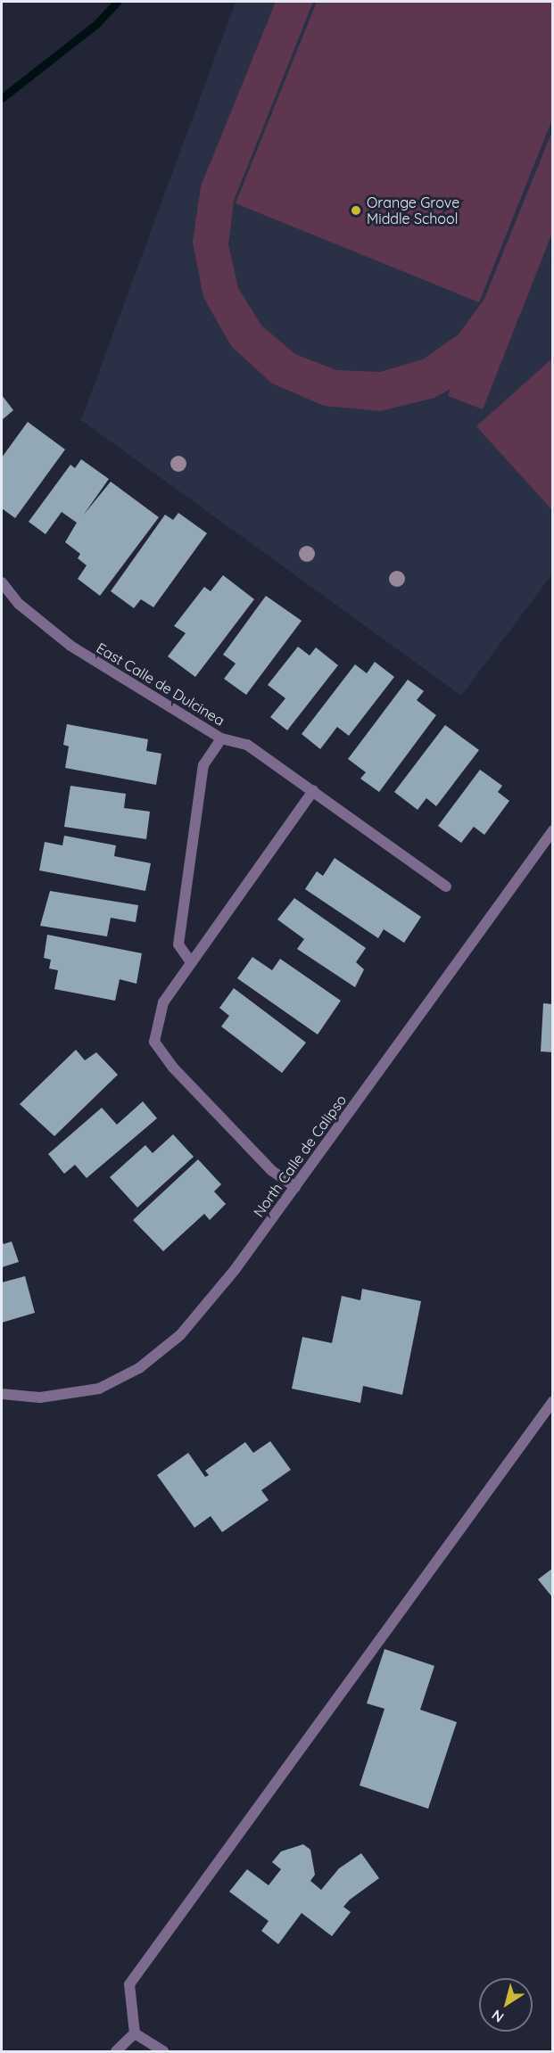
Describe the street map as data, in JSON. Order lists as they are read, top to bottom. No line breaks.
{"streets":{"street":["East Calle de Dulcinea","North Calle de Calipso"]},"places":["Orange Grove Middle School"],"north":"bottom left"}
